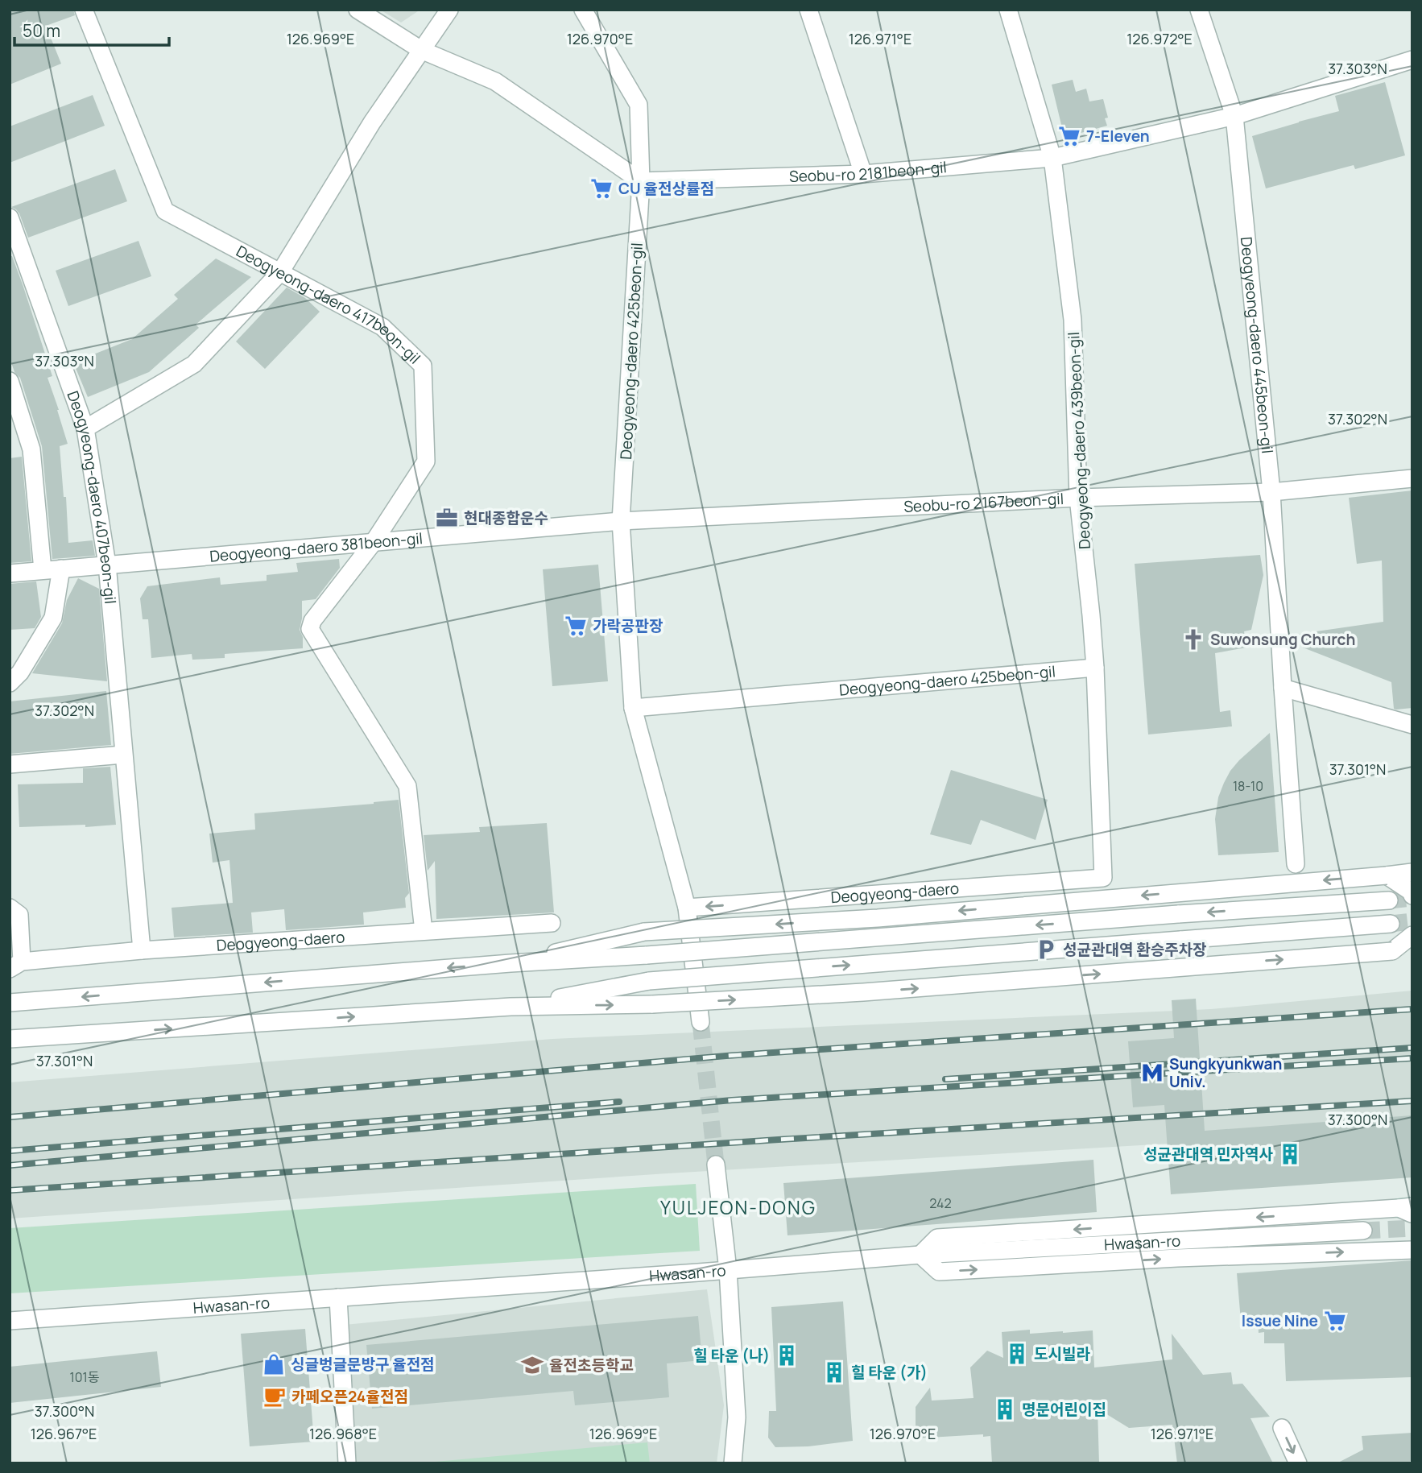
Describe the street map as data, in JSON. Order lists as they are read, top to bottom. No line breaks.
{"streets":{"street":["Seobu-ro 2181beon-gil","Deogyeong-daero 417beon-gil","Deogyeong-daero 445beon-gil","Deogyeong-daero 425beon-gil","Deogyeong-daero 439beon-gil","Deogyeong-daero 407beon-gil","Seobu-ro 2167beon-gil","Deogyeong-daero 381beon-gil","Deogyeong-daero","Hwasan-ro"]},"crossings":[["Seobu-ro 2181beon-gil","Deogyeong-daero 445beon-gil"],["Seobu-ro 2181beon-gil","Deogyeong-daero 425beon-gil"],["Seobu-ro 2181beon-gil","Deogyeong-daero 439beon-gil"],["Deogyeong-daero 417beon-gil","Deogyeong-daero 381beon-gil"],["Deogyeong-daero 417beon-gil","Deogyeong-daero"],["Deogyeong-daero 445beon-gil","Seobu-ro 2167beon-gil"],["Deogyeong-daero 425beon-gil","Deogyeong-daero 439beon-gil"],["Deogyeong-daero 425beon-gil","Seobu-ro 2167beon-gil"],["Deogyeong-daero 425beon-gil","Deogyeong-daero 381beon-gil"],["Deogyeong-daero 425beon-gil","Deogyeong-daero"],["Deogyeong-daero 439beon-gil","Seobu-ro 2167beon-gil"],["Deogyeong-daero 439beon-gil","Deogyeong-daero"],["Deogyeong-daero 407beon-gil","Deogyeong-daero 381beon-gil"],["Deogyeong-daero 407beon-gil","Deogyeong-daero"],["Seobu-ro 2167beon-gil","Deogyeong-daero 381beon-gil"]],"districts":["YULJEON-DONG"],"places":{"supermarket":["7-Eleven","CU 율전상률점","가락공판장","Issue Nine"],"office":["현대종합운수"],"church":["Suwonsung Church"],"parking":["성균관대역 환승주차장"],"metro station":["Sungkyunkwan Univ."],"building":["성균관대역 민자역사","도시빌라","힐 타운 (나)","힐 타운 (가)","명문어린이집"],"shop":["싱글벙글문방구 율전점"],"school or university":["율전초등학교"],"cafe":["카페오픈24율전점"]},"house_numbers":["18-10","242","101동"],"scale_bar":"50 m","coordinates":["126.969°E","126.970°E","126.971°E","126.972°E","37.303°N","37.302°N","37.301°N","37.300°N","126.967°E","126.968°E"]}
